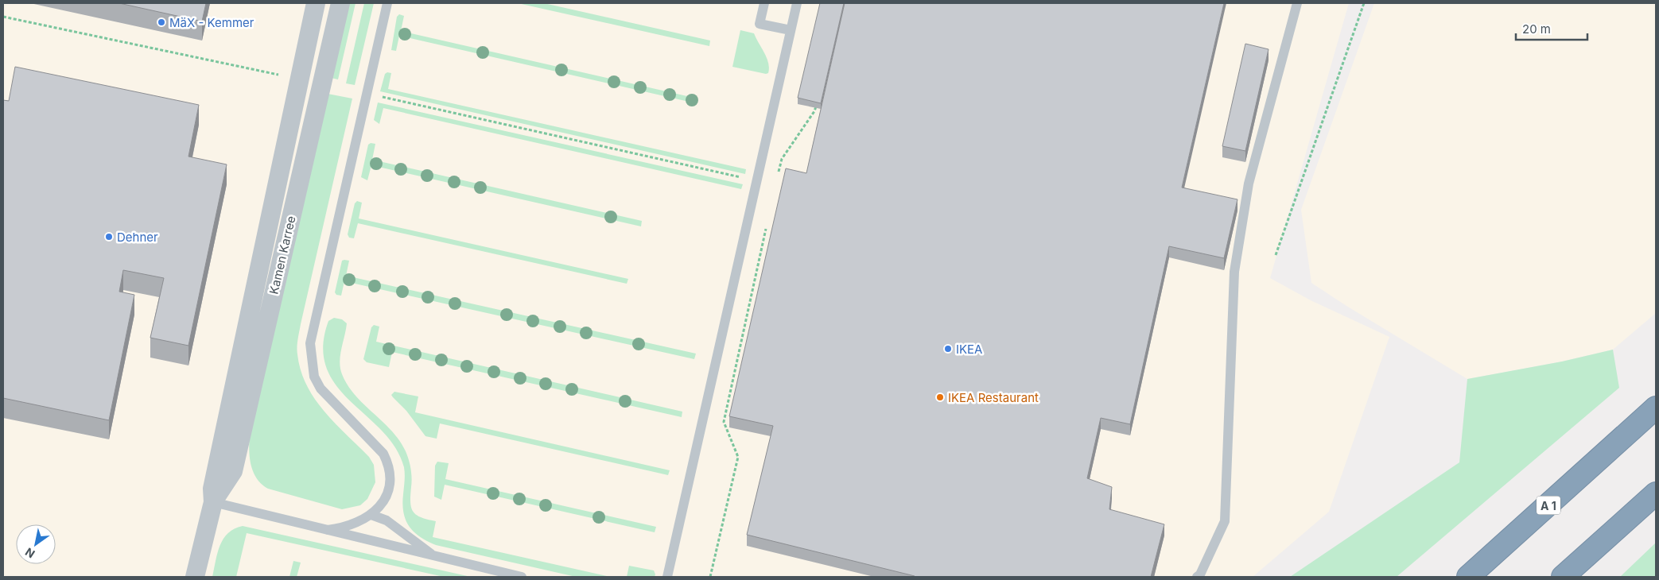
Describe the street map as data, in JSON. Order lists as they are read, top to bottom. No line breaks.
{"streets":{"highway":["A 1"],"street":["Kamen Karree"]},"places":["MäX - Kemmer","Dehner","IKEA","IKEA Restaurant"],"scale_bar":"20 m","north":"bottom left"}
